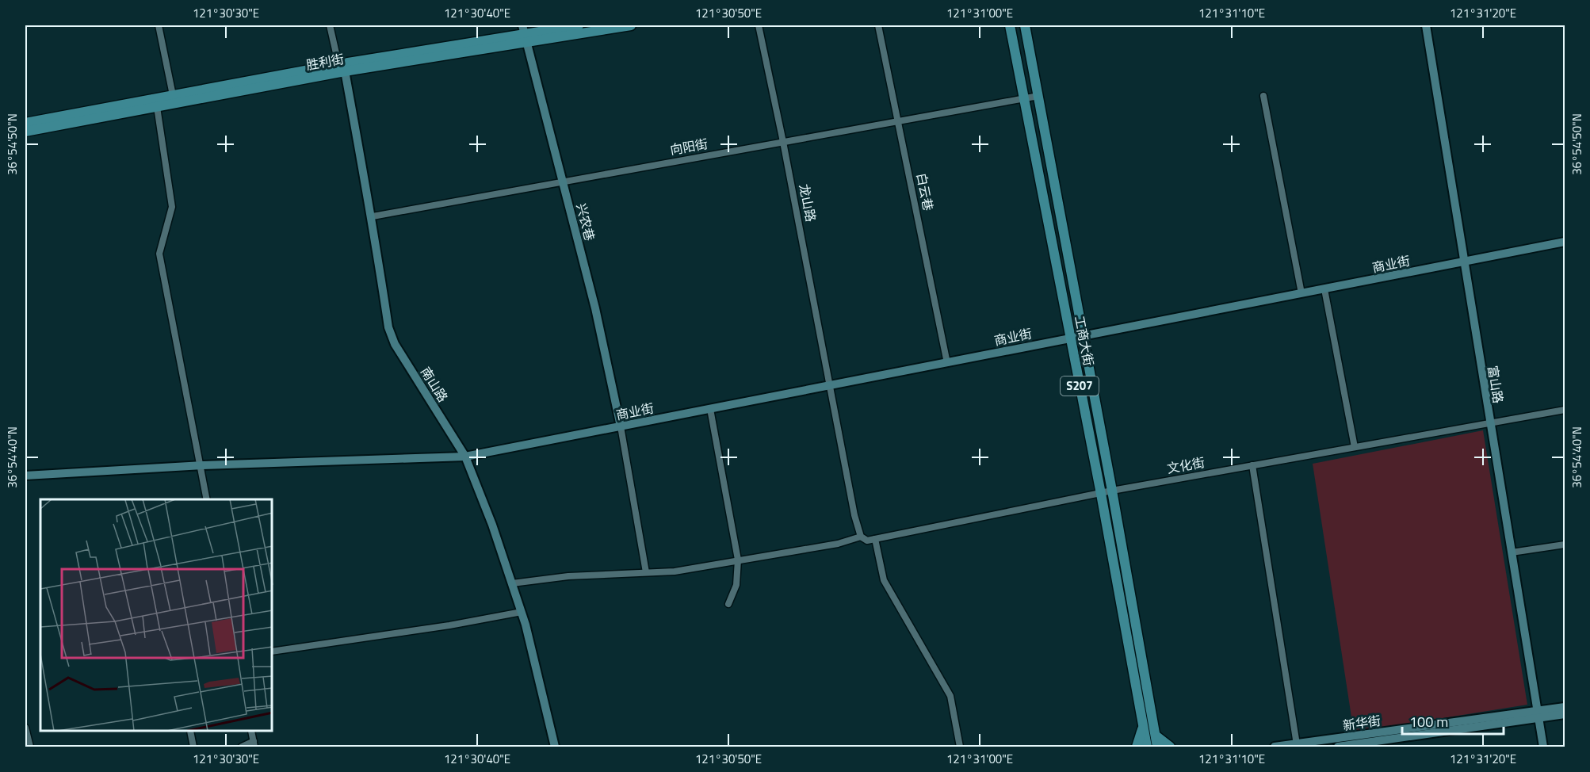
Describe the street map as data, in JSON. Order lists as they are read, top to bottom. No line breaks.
{"streets":{"main road":["胜利街","工商大街","S207"],"street":["向阳街","白云巷","龙山路","兴农巷","商业街","南山路","富山路","文化街","新华街"]},"crossings":[["胜利街","兴农巷"],["胜利街","南山路"],["向阳街","白云巷"],["向阳街","龙山路"],["向阳街","兴农巷"],["向阳街","工商大街"],["向阳街","南山路"],["白云巷","商业街"],["龙山路","商业街"],["龙山路","文化街"],["兴农巷","商业街"],["商业街","工商大街"],["商业街","南山路"],["商业街","富山路"],["工商大街","文化街"],["南山路","文化街"],["富山路","文化街"],["富山路","新华街"]],"scale_bar":"100 m","coordinates":["121°30'30\"E","121°30'40\"E","121°30'50\"E","121°31'00\"E","121°31'10\"E","121°31'20\"E","36°54'50\"N","36°54'40\"N"]}
